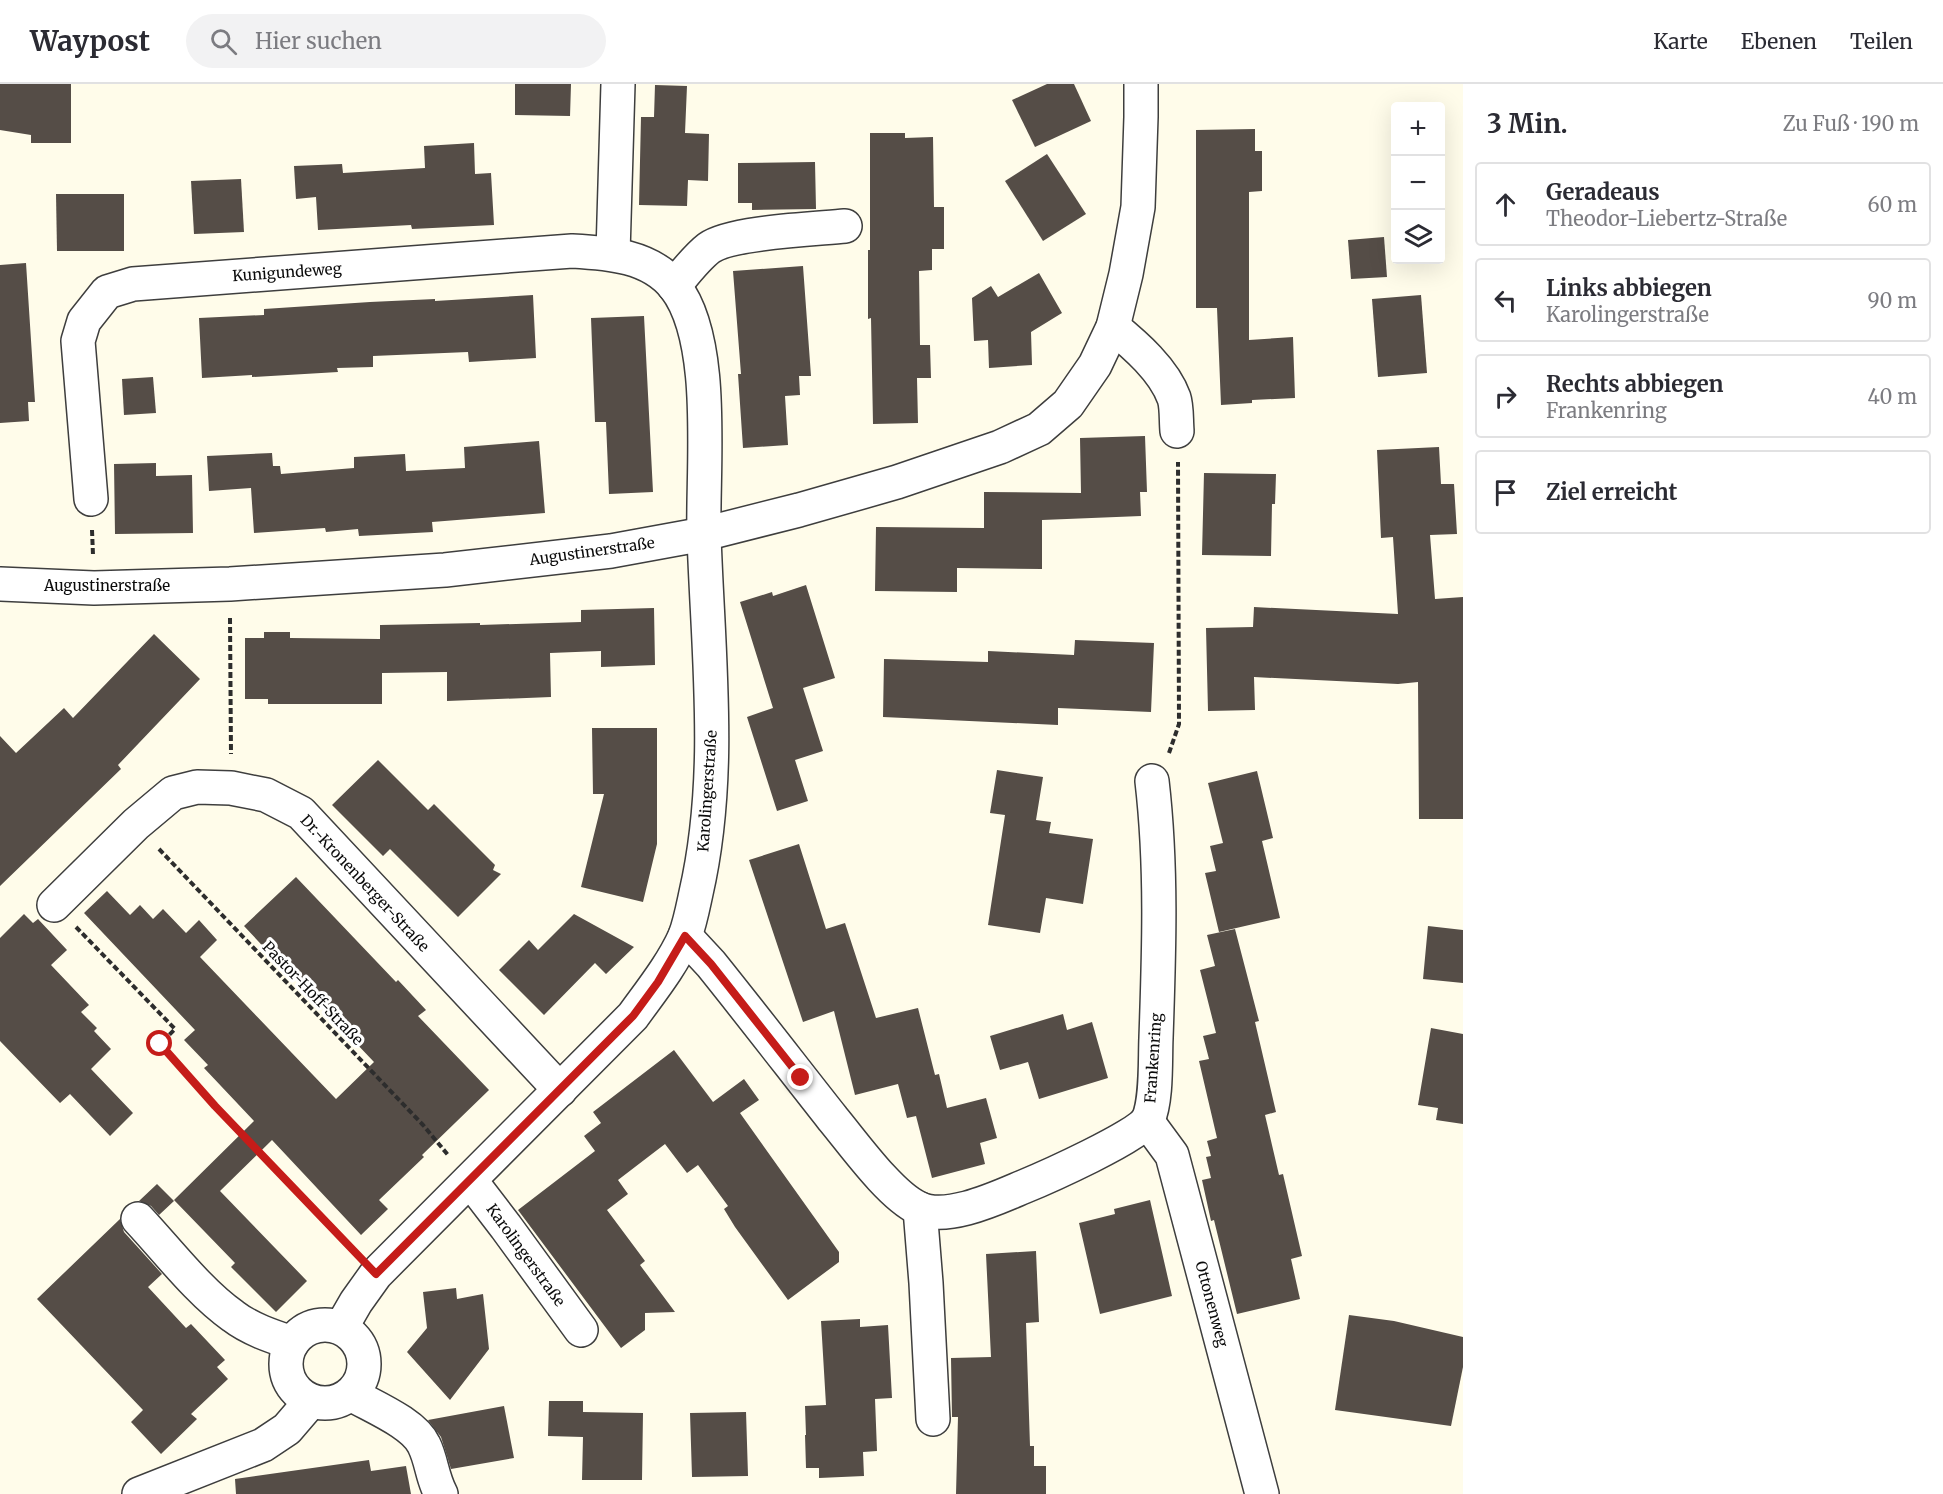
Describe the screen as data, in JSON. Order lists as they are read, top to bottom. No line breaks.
{"streets":{"street":["Kunigundeweg","Augustinerstraße","Karolingerstraße","Dr.-Kronenberger-Straße","Frankenring","Ottonenweg"],"path":["Pastor-Hoff-Straße"]},"crossings":[["Kunigundeweg","Augustinerstraße"],["Kunigundeweg","Karolingerstraße"],["Augustinerstraße","Karolingerstraße"],["Karolingerstraße","Dr.-Kronenberger-Straße"],["Karolingerstraße","Pastor-Hoff-Straße"],["Dr.-Kronenberger-Straße","Pastor-Hoff-Straße"],["Frankenring","Ottonenweg"]],"page":{"header":"Waypost","search":"Hier suchen","nav":["Karte","Ebenen","Teilen"],"heading":["3 Min.","Zu Fuß · 190 m"],"map_buttons":["+","−"],"list":[["Geradeaus","Theodor-Liebertz-Straße","60 m"],["Links abbiegen","Karolingerstraße","90 m"],["Rechts abbiegen","Frankenring","40 m"],"Ziel erreicht"]}}
